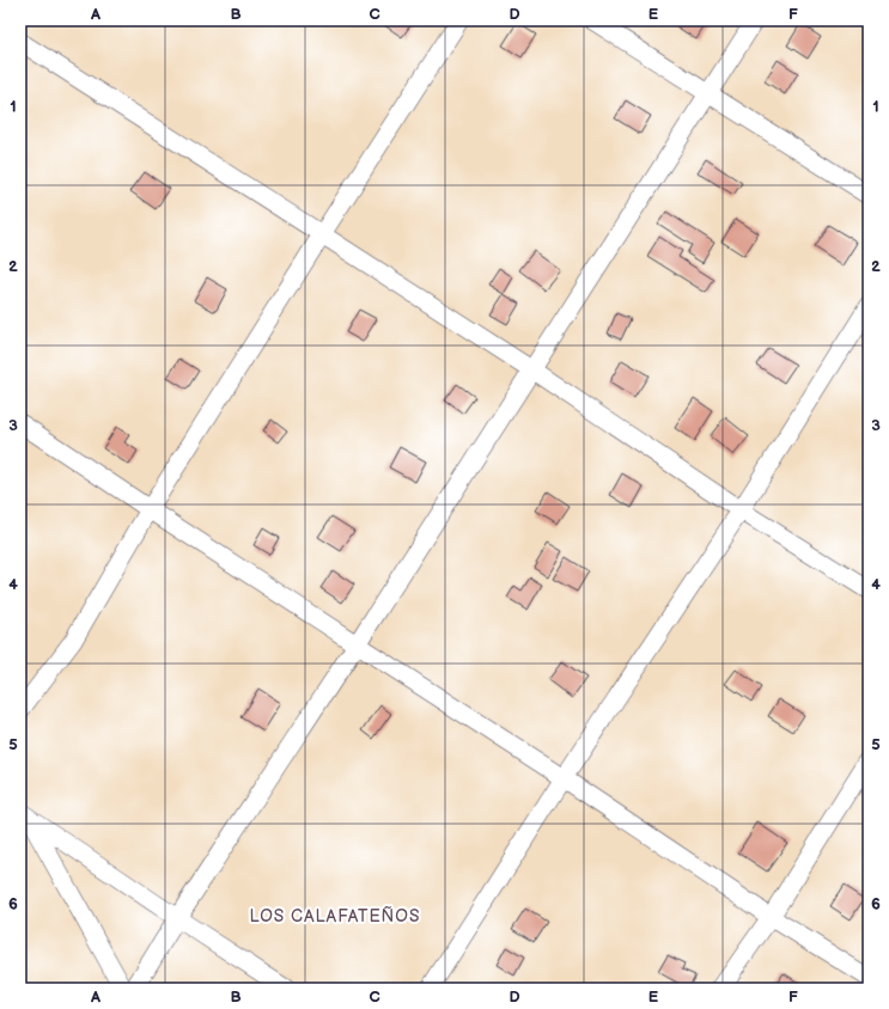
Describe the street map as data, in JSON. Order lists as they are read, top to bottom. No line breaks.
{"districts":["LOS CALAFATEÑOS"],"grid":{"columns":["A","B","C","D","E","F"],"rows":["1","2","3","4","5","6"]}}
